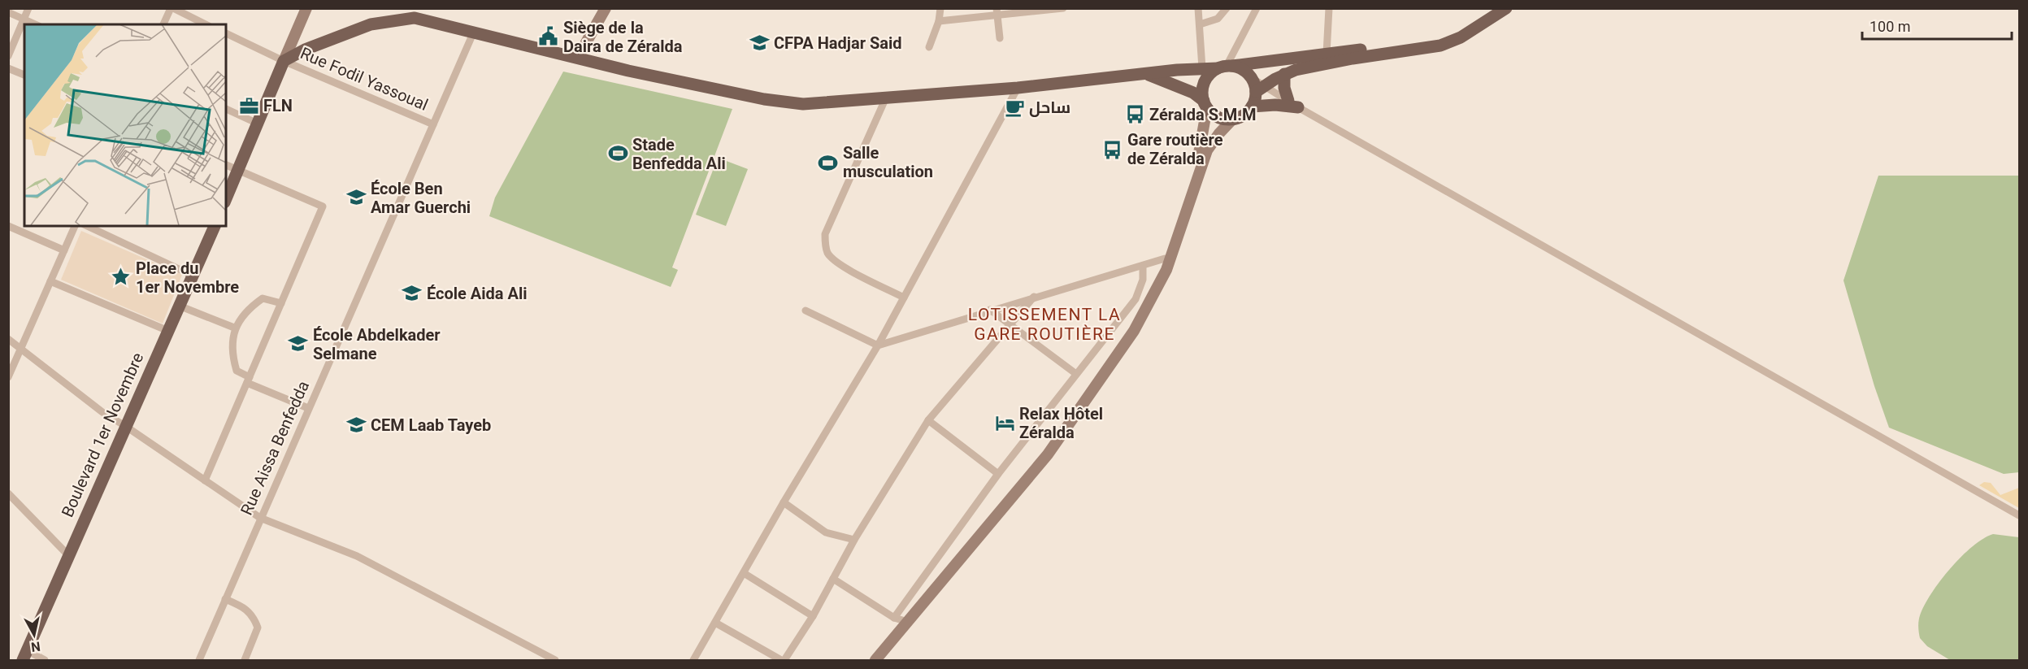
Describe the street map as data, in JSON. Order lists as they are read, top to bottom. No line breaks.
{"streets":{"main road":["Boulevard 1er Novembre"],"street":["Rue Fodil Yassoual","Rue Aissa Benfedda"]},"crossings":[["Rue Fodil Yassoual","Rue Aissa Benfedda"]],"districts":["LOTISSEMENT LA GARE ROUTIÈRE"],"places":{"public building":["Siège de la Daira de Zéralda"],"school or university":["CFPA Hadjar Said","École Ben Amar Guerchi","École Aida Ali","École Abdelkader Selmane","CEM Laab Tayeb"],"office":["FLN"],"cafe":["ساحل"],"bus stop":["Zéralda S.M.M","Gare routière de Zéralda"],"sports":["Stade Benfedda Ali","Salle musculation"],"place":["Place du 1er Novembre"],"hotel":["Relax Hôtel Zéralda"]},"scale_bar":"100 m","north":"bottom"}
